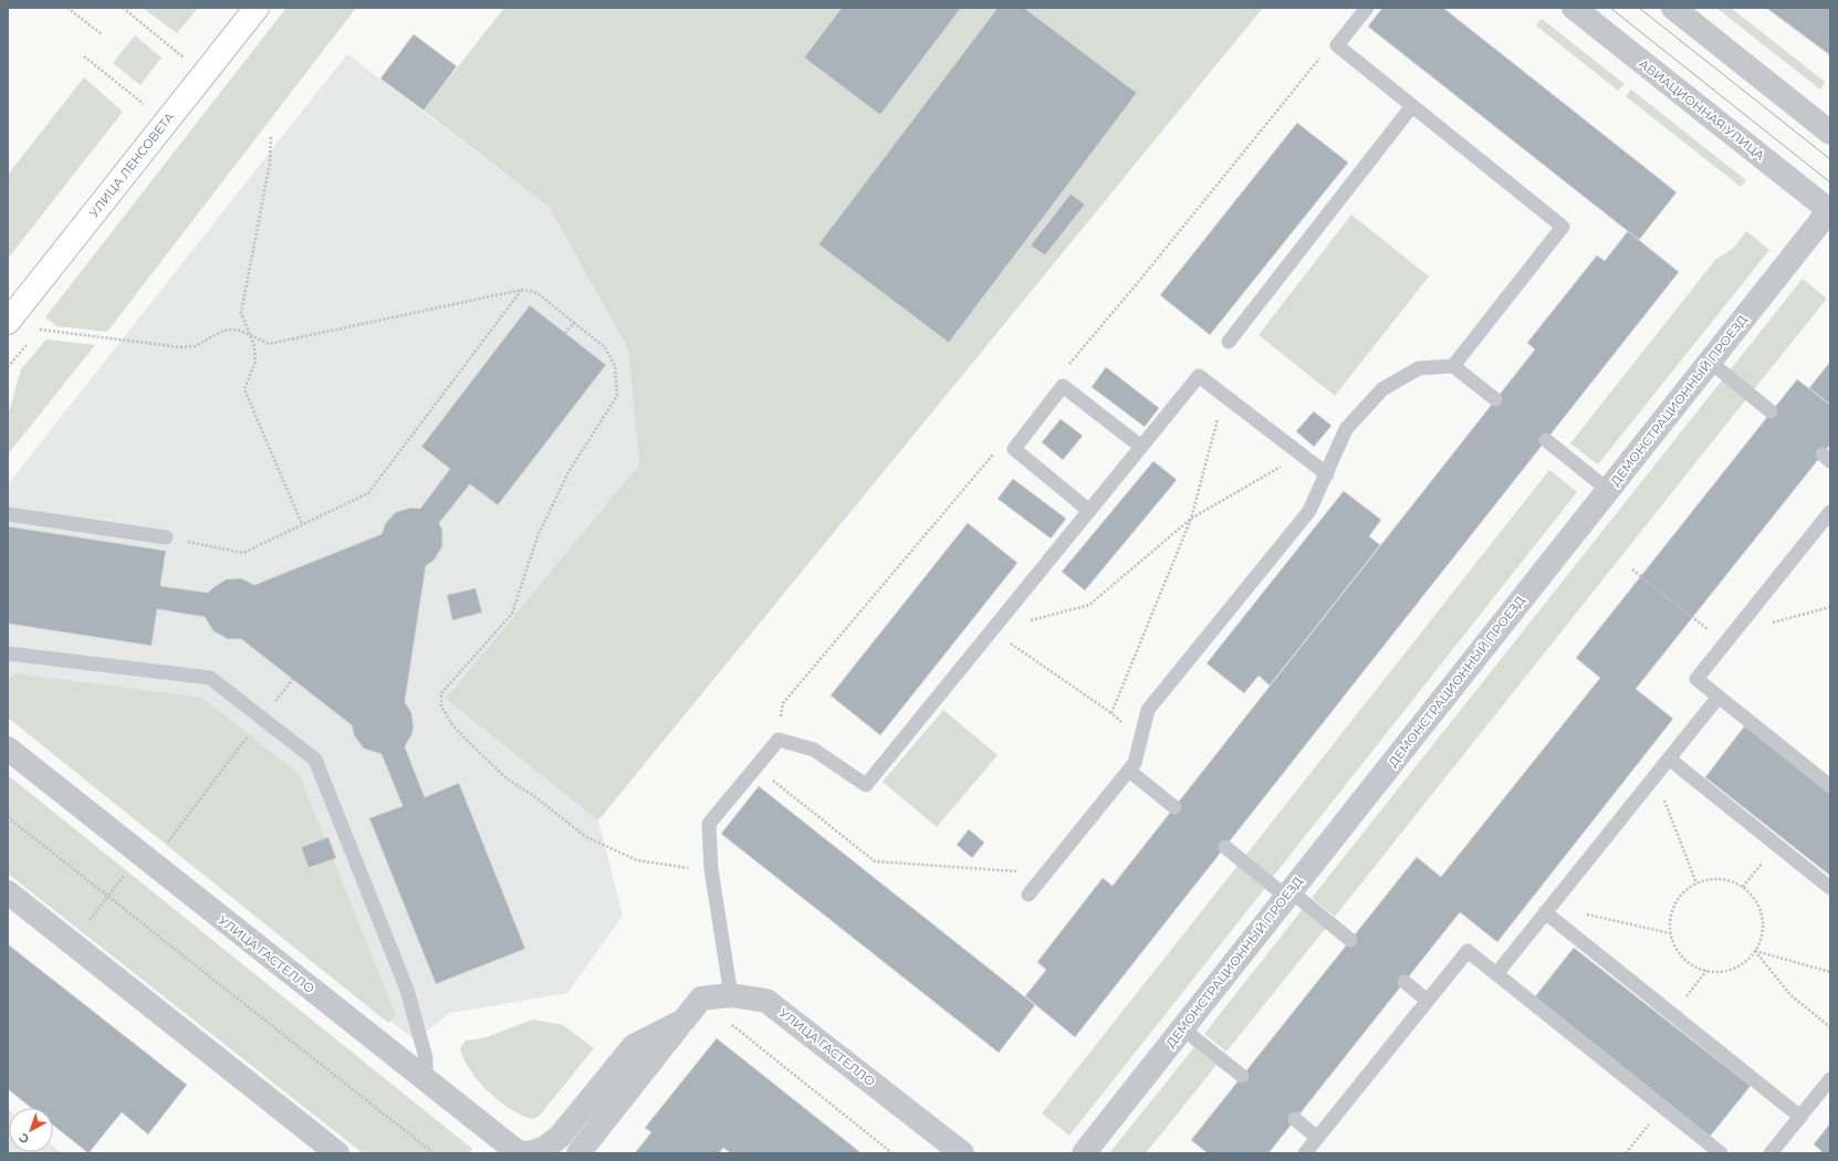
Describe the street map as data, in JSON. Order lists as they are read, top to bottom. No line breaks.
{"streets":{"street":["АВИАЦИОННАЯ УЛИЦА","УЛИЦА ЛЕНСОВЕТА","ДЕМОНСТРАЦИОННЫЙ ПРОЕЗД","УЛИЦА ГАСТЕЛЛО"]},"crossings":[["АВИАЦИОННАЯ УЛИЦА","ДЕМОНСТРАЦИОННЫЙ ПРОЕЗД"]],"north":"bottom left"}
